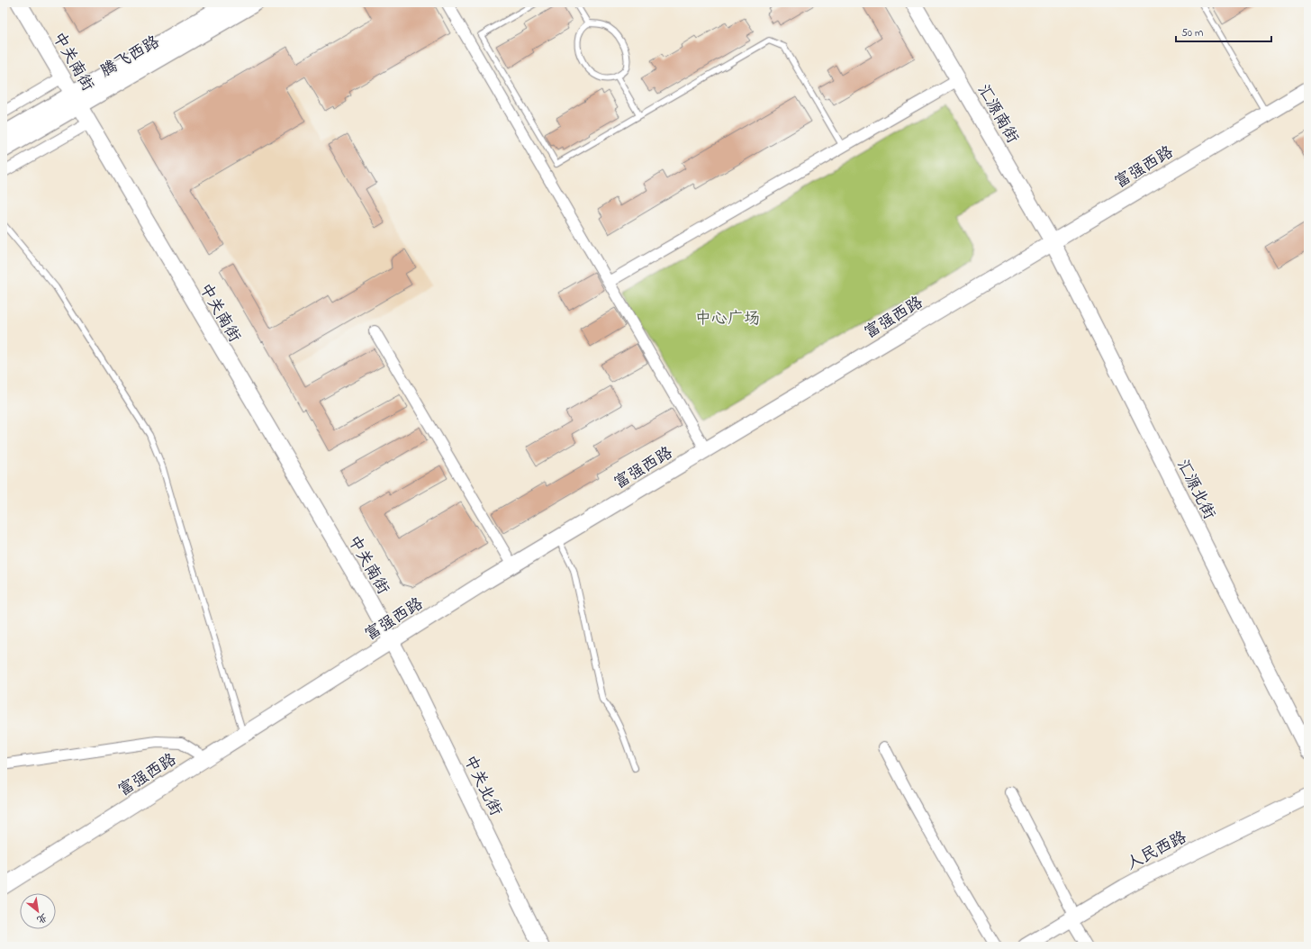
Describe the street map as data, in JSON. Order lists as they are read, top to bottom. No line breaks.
{"streets":{"street":["腾飞西路","中关南街","汇源南街","富强西路","汇源北街","中关北街","人民西路"]},"crossings":[["腾飞西路","中关南街"],["中关南街","富强西路"],["中关南街","中关北街"],["汇源南街","富强西路"],["汇源南街","汇源北街"],["富强西路","汇源北街"],["富强西路","中关北街"]],"parks":["中心广场"],"scale_bar":"50 m","north":"bottom right"}
